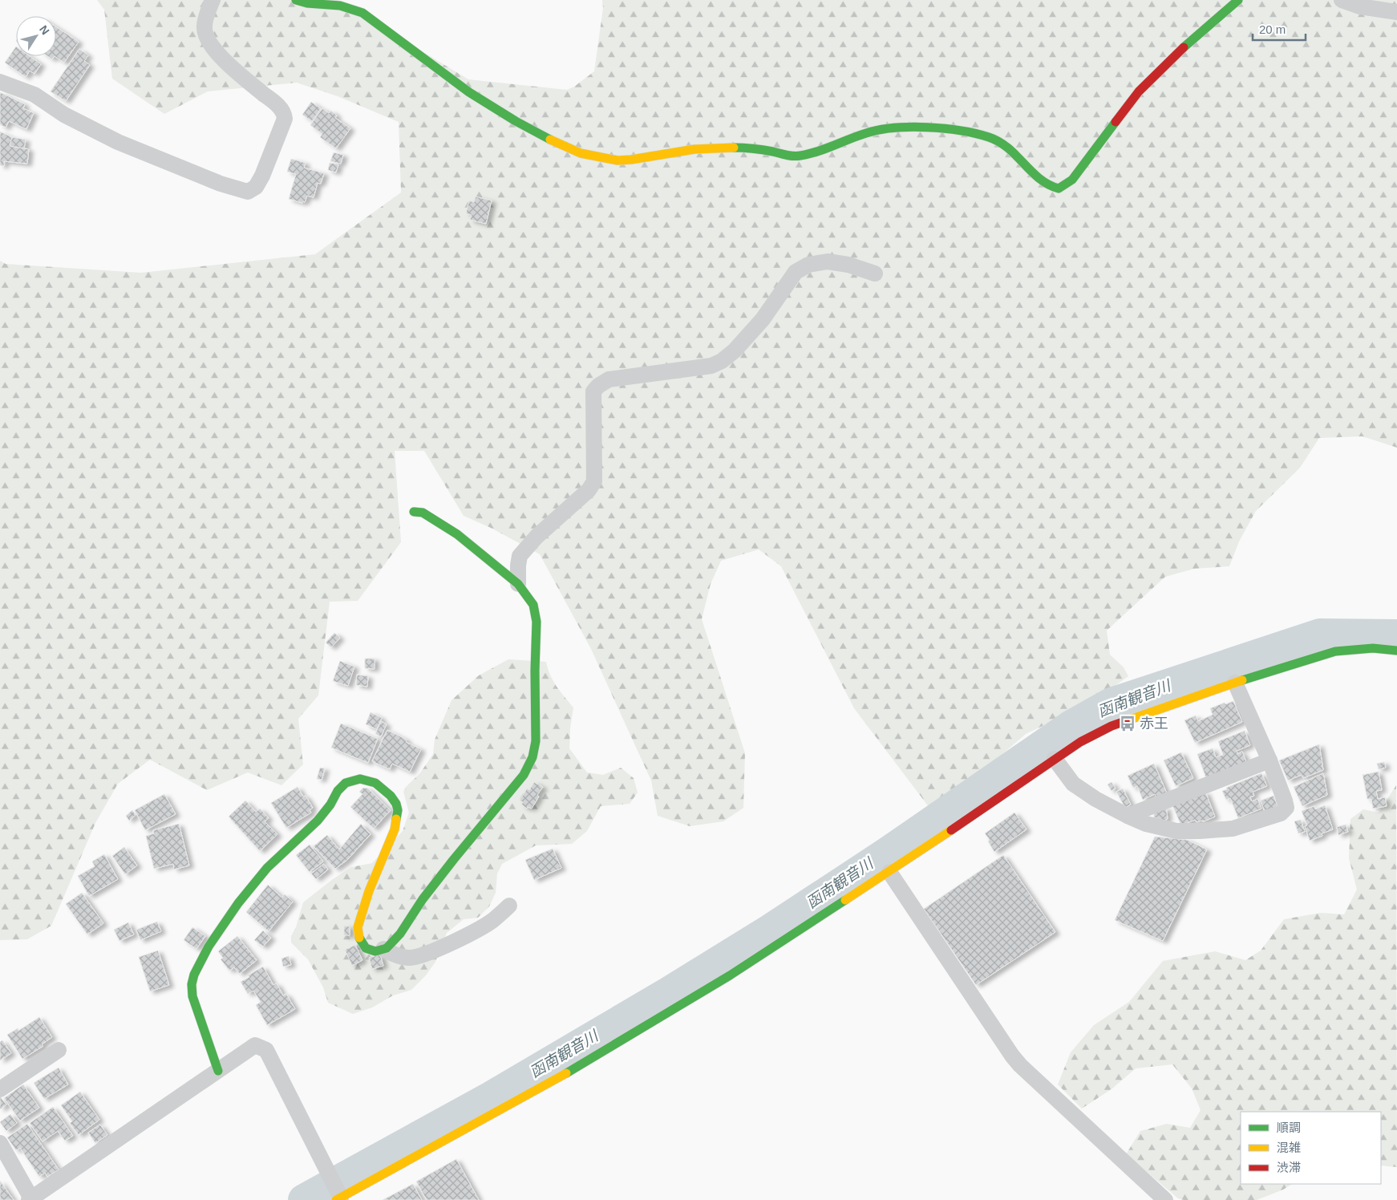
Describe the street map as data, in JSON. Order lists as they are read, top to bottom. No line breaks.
{"water":["函南観音川"],"places":{"bus stop":["赤王"]},"legend":["順調","混雑","渋滞"],"scale_bar":"20 m","north":"top right"}
